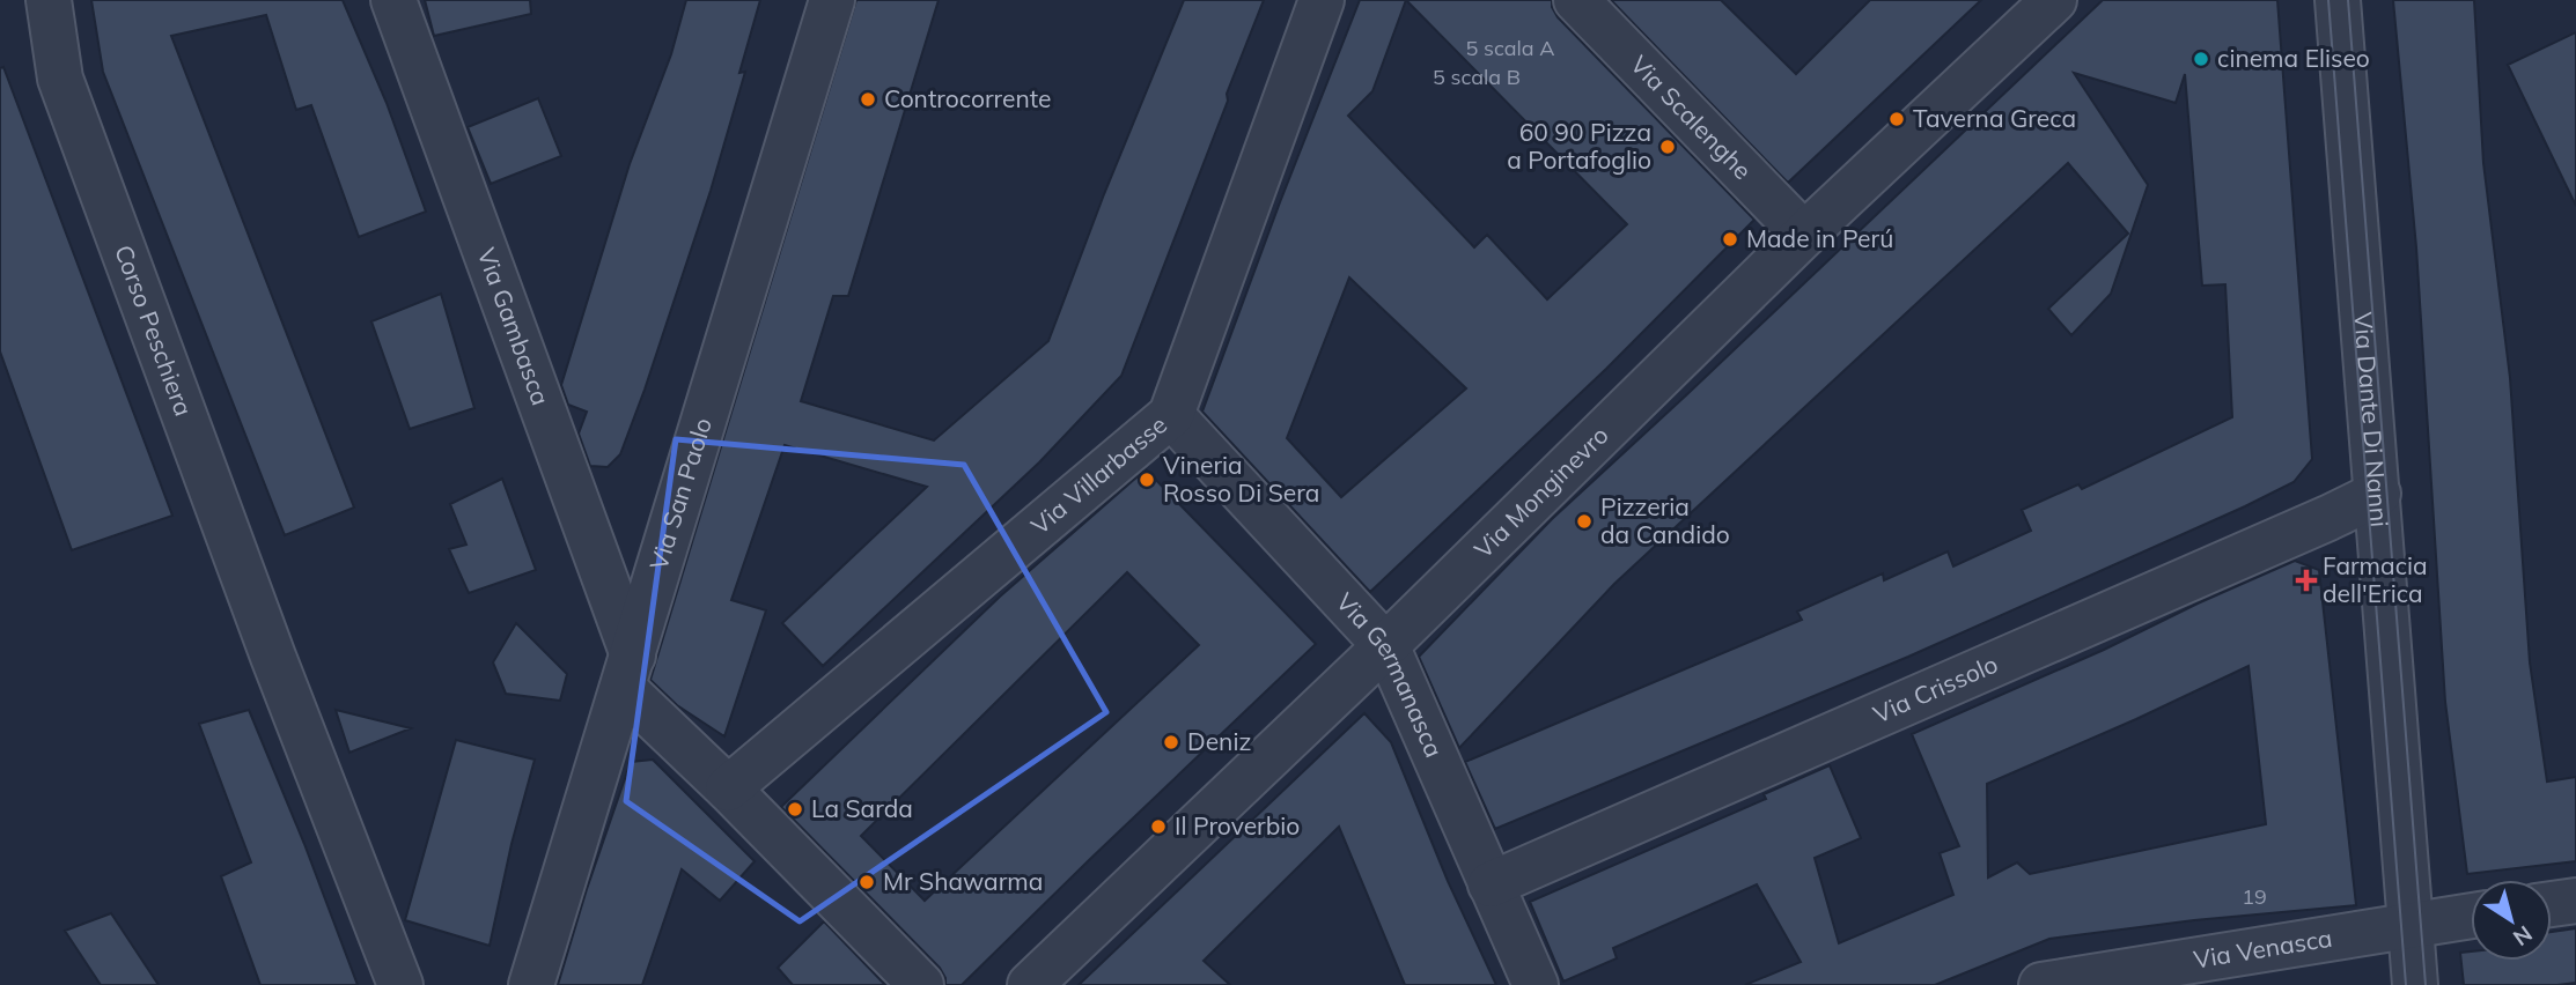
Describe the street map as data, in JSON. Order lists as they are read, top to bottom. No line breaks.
{"streets":{"street":["Via Scalenghe","Via Gambasca","Corso Peschiera","Via Dante Di Nanni","Via Villarbasse","Via San Paolo","Via Monginevro","Via Germanasca","Via Crissolo","Via Venasca"]},"crossings":[["Via Scalenghe","Via Monginevro"],["Via Gambasca","Via Villarbasse"],["Via Gambasca","Via San Paolo"],["Via Dante Di Nanni","Via Crissolo"],["Via Dante Di Nanni","Via Venasca"],["Via Villarbasse","Via Germanasca"],["Via Monginevro","Via Germanasca"],["Via Germanasca","Via Crissolo"]],"places":{"other":["cinema Eliseo","Controcorrente","Taverna Greca","60 90 Pizza a Portafoglio","Made in Perú","Vineria Rosso Di Sera","Pizzeria da Candido","Deniz","La Sarda","Il Proverbio","Mr Shawarma"],"health":["Farmacia dell'Erica"]},"house_numbers":["5 scala A","5 scala B","19"],"north":"bottom right"}
